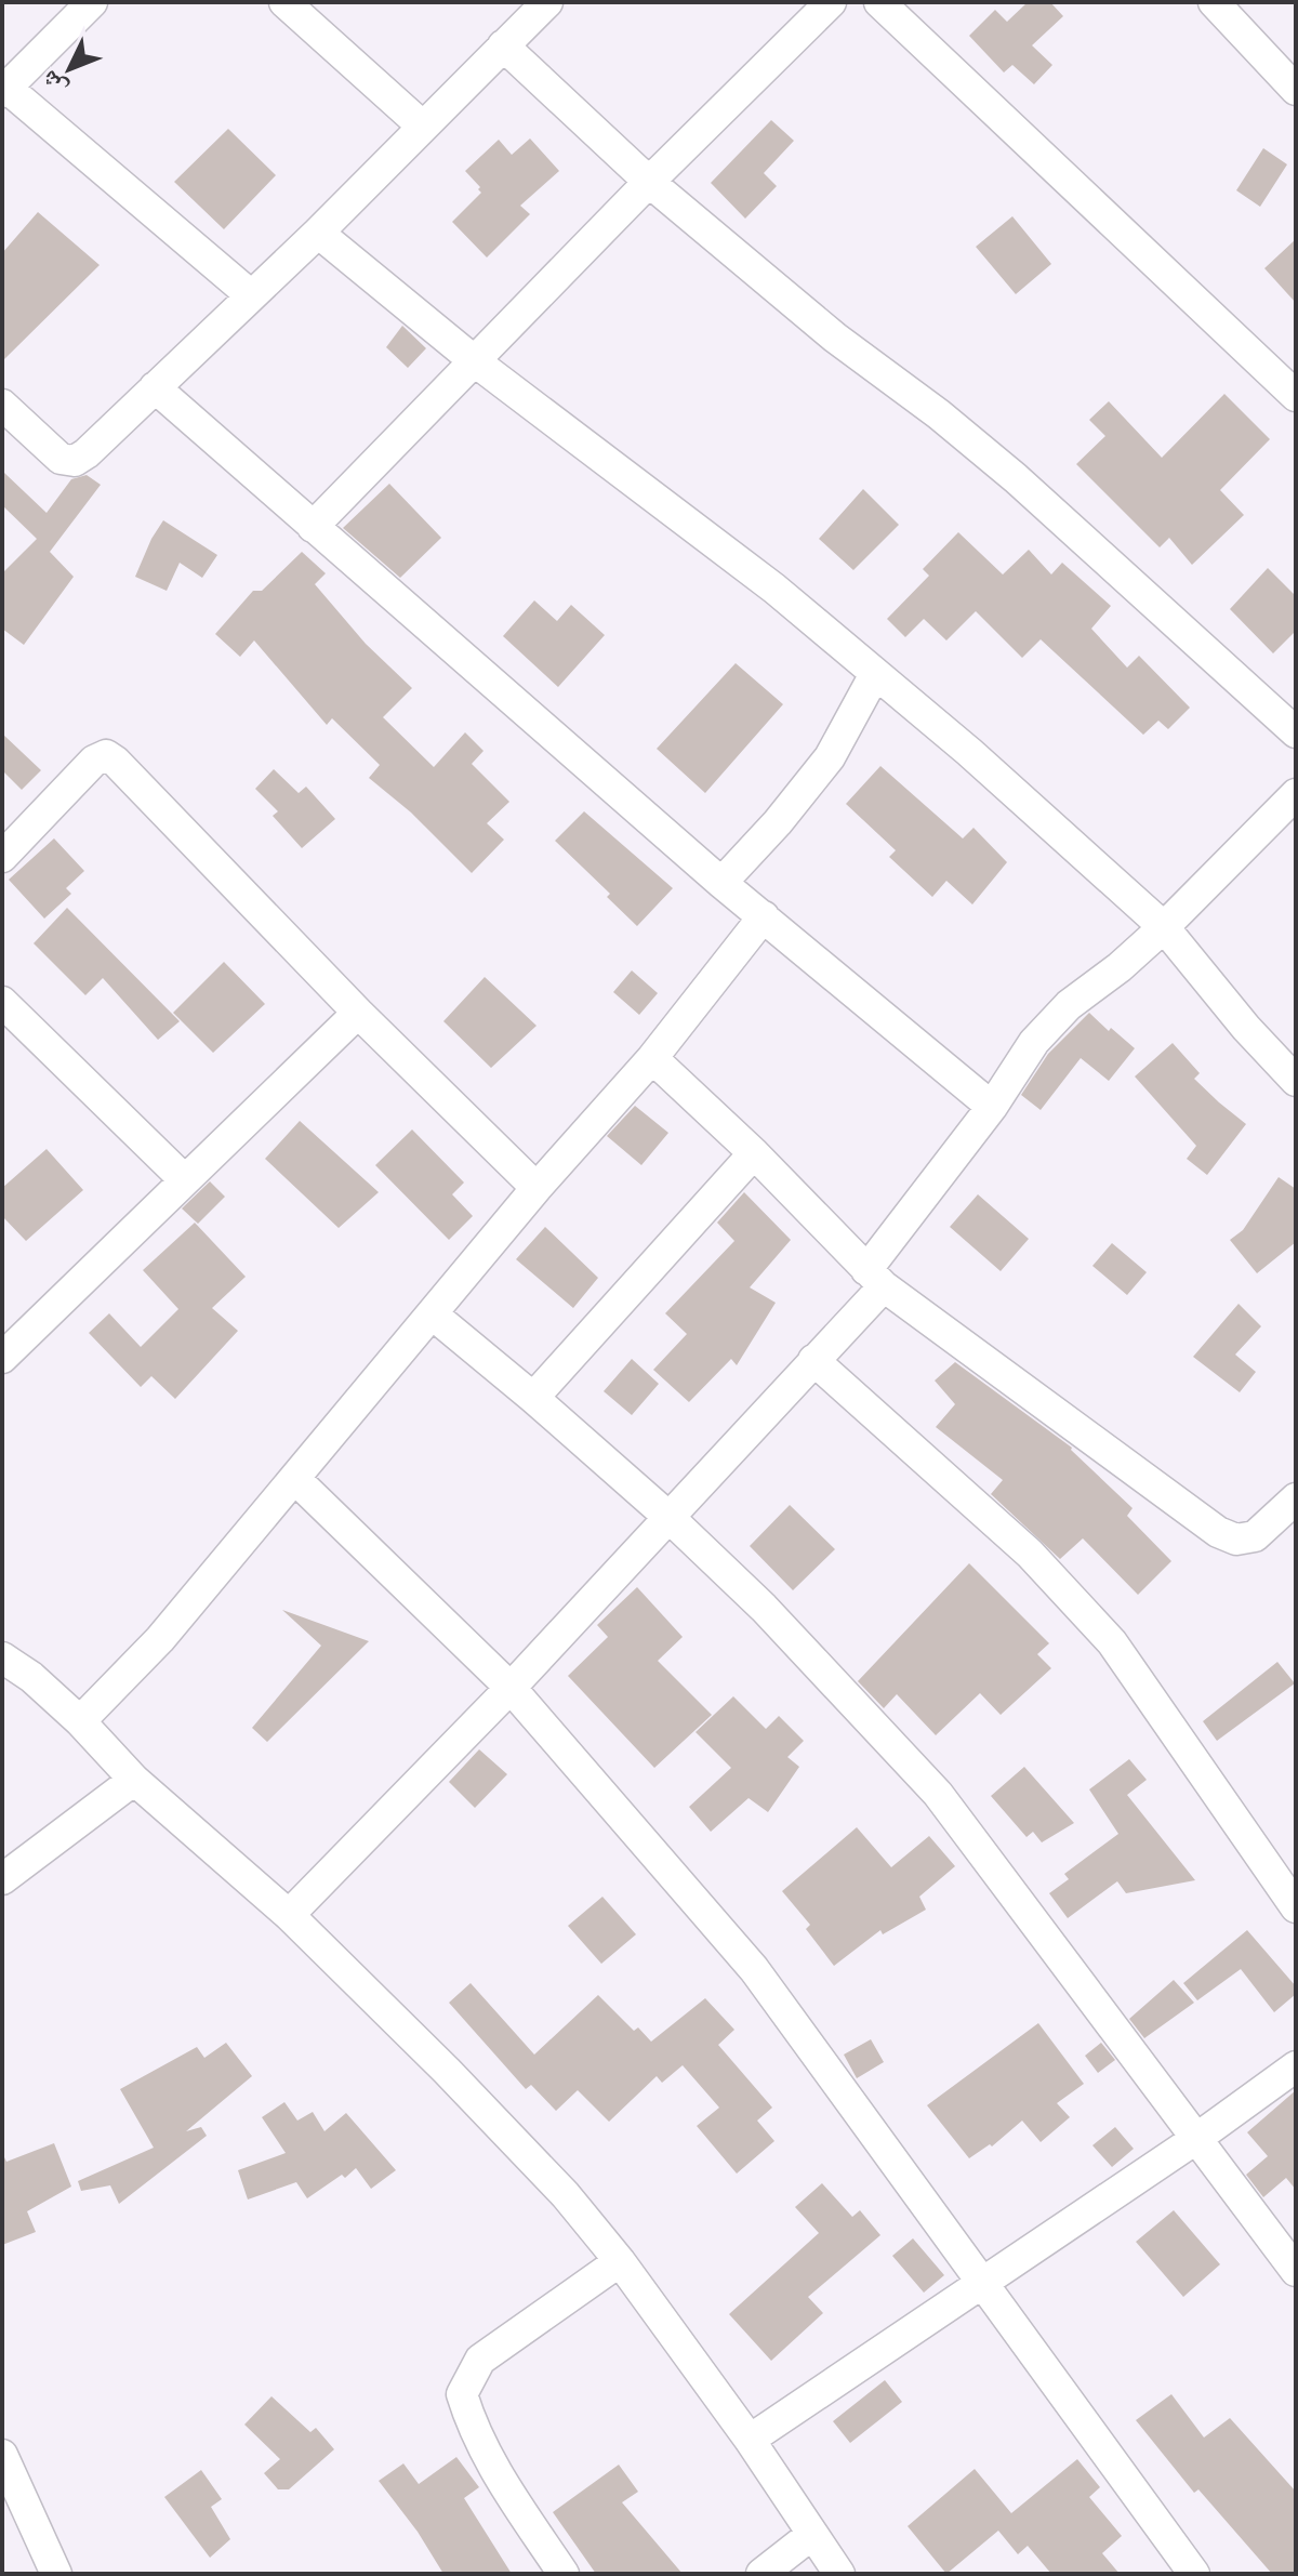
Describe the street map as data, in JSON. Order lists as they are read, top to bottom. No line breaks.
{"north":"bottom left"}
